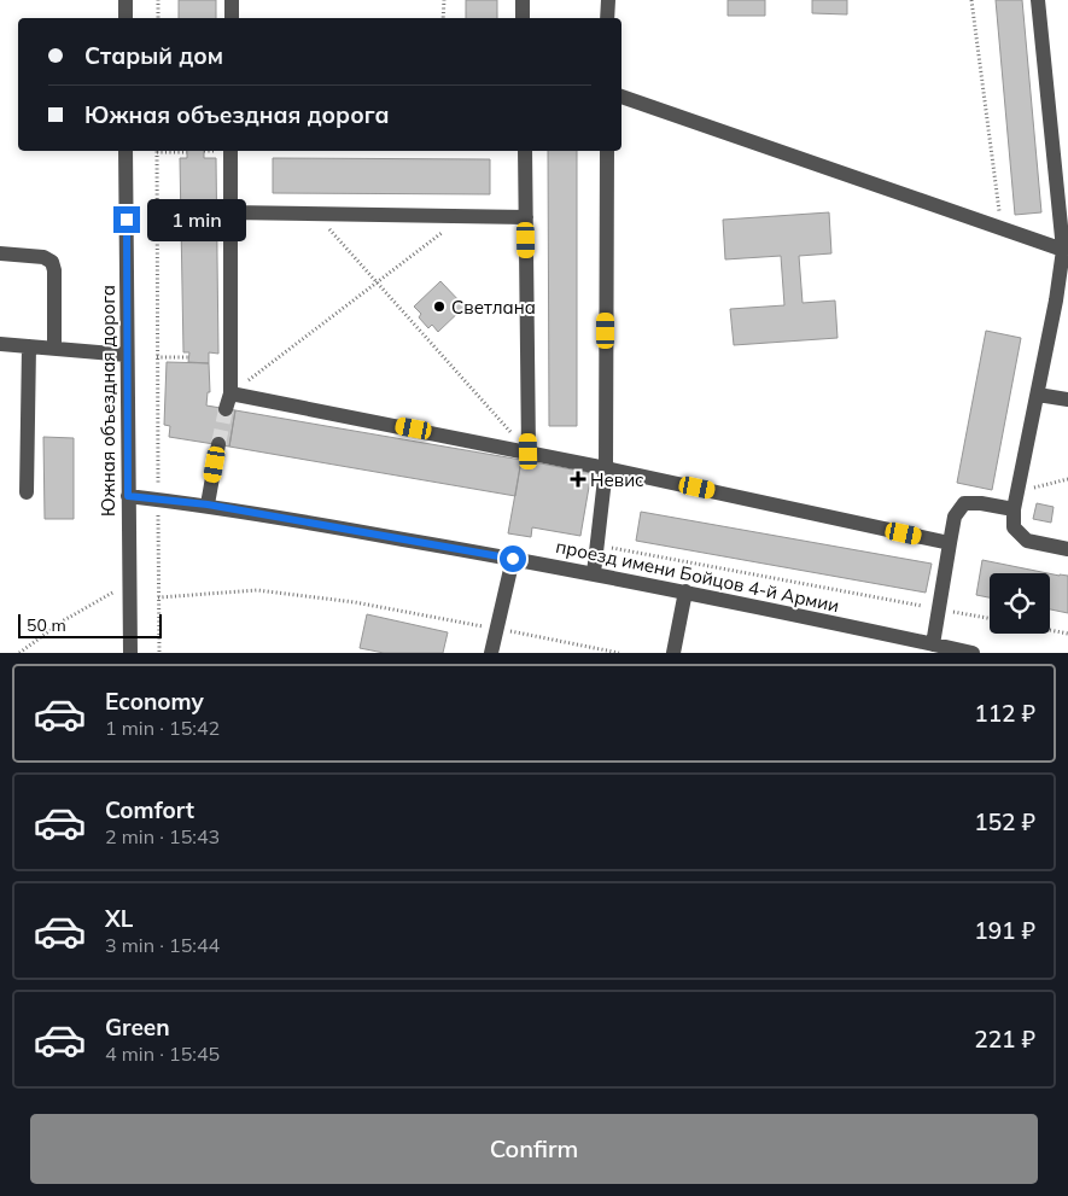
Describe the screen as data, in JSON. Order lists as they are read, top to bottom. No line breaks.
{"streets":{"street":["Южная объездная дорога","проезд имени Бойцов 4-й Армии"]},"crossings":[["Южная объездная дорога","проезд имени Бойцов 4-й Армии"]],"places":{"other":["Светлана"],"health":["Невис"]},"scale_bar":"50 m","page":{"banner":["Старый дом","Южная объездная дорога"],"bubble":"1 min","scale":"50 m","list":[{"name":"Economy","note":"1 min · 15:42","value":"112 ₽"},{"name":"Comfort","note":"2 min · 15:43","value":"152 ₽"},{"name":"XL","note":"3 min · 15:44","value":"191 ₽"},{"name":"Green","note":"4 min · 15:45","value":"221 ₽"}],"buttons":"Confirm"}}
